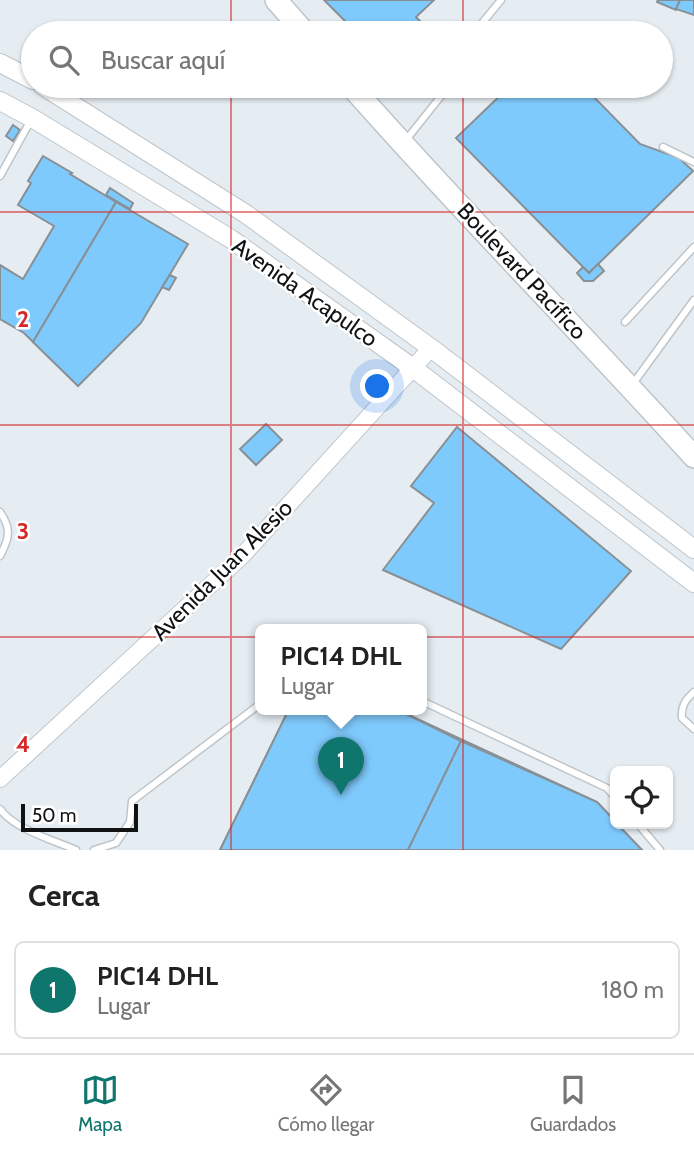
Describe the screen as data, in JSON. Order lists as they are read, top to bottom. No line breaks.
{"streets":{"main road":["Boulevard Pacífico","Avenida Acapulco"],"street":["Avenida Juan Alesio"]},"crossings":[["Avenida Acapulco","Avenida Juan Alesio"]],"scale_bar":"50 m","page":{"search":"Buscar aquí","popup":["PIC14 DHL","Lugar"],"pins":"1","scale":"50 m","heading":"Cerca","list":[{"mark":"1","name":"PIC14 DHL","note":"Lugar","value":"180 m"}],"nav":["Mapa","Cómo llegar","Guardados"]},"grid":{"rows":["2","3","4"]}}
